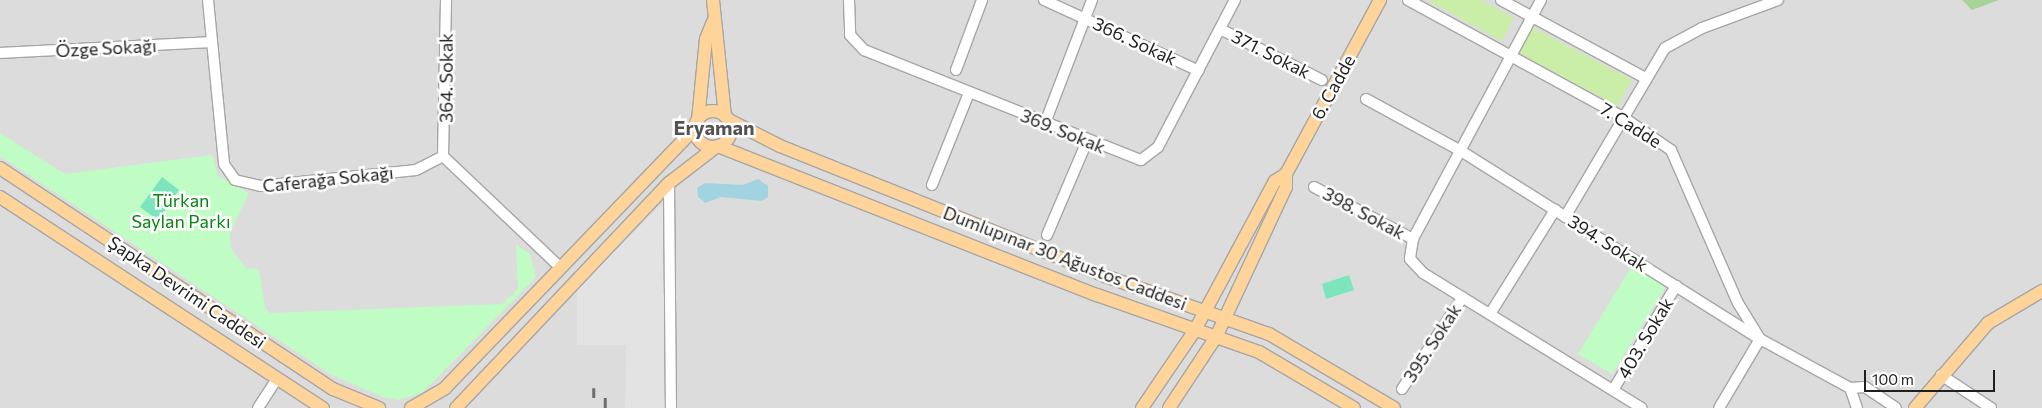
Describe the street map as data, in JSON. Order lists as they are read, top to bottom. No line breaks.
{"streets":{"main road":["6. Cadde","Dumlupınar 30 Ağustos Caddesi","Şapka Devrimi Caddesi"],"street":["366. Sokak","Özge Sokağı","371. Sokak","364. Sokak","7. Cadde","369. Sokak","Caferağa Sokağı","398. Sokak","394. Sokak","403. Sokak","395. Sokak"]},"crossings":[["366. Sokak","369. Sokak"],["Özge Sokağı","Caferağa Sokağı"],["371. Sokak","369. Sokak"],["364. Sokak","Caferağa Sokağı"],["6. Cadde","Dumlupınar 30 Ağustos Caddesi"],["7. Cadde","394. Sokak"],["394. Sokak","403. Sokak"]],"districts":["Eryaman"],"parks":["Türkan Saylan Parkı"],"scale_bar":"100 m"}
